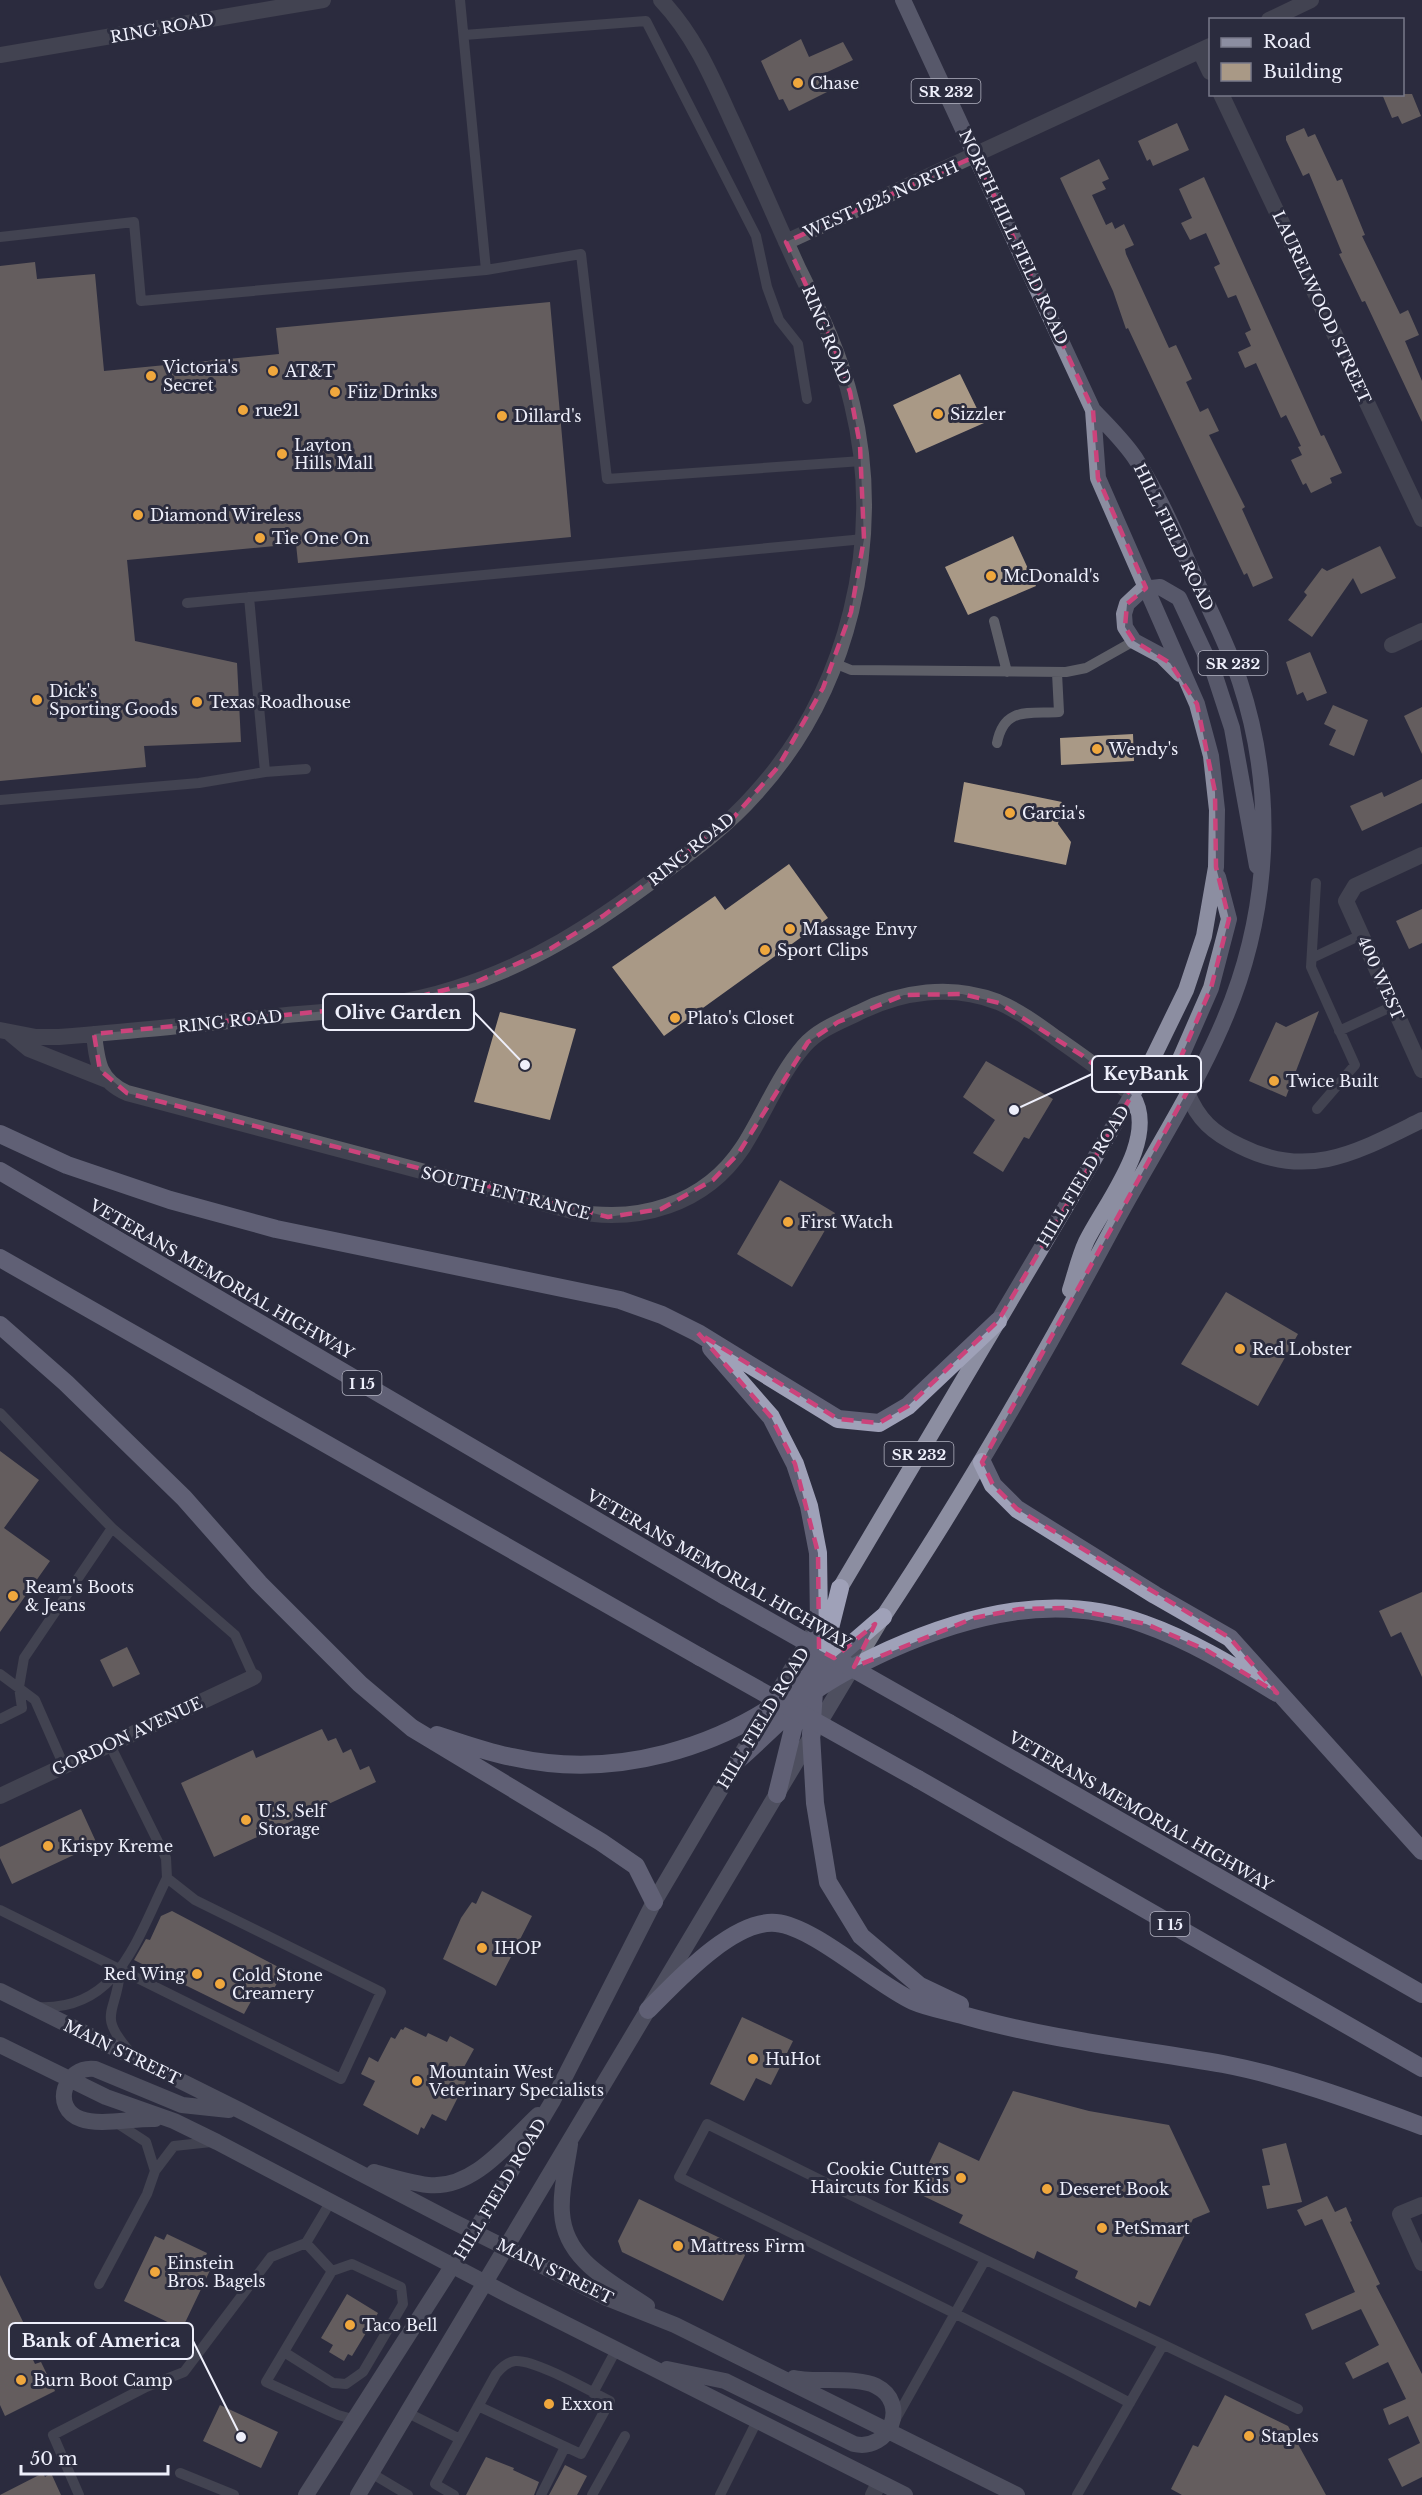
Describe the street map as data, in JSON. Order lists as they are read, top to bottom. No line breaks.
{"streets":{"highway":["VETERANS MEMORIAL HIGHWAY","I 15"],"main road":["SR 232","NORTH HILL FIELD ROAD","HILL FIELD ROAD","MAIN STREET"],"street":["RING ROAD","WEST 1225 NORTH","LAURELWOOD STREET","400 WEST","SOUTH ENTRANCE","GORDON AVENUE"]},"crossings":[["RING ROAD","WEST 1225 NORTH"],["RING ROAD","SOUTH ENTRANCE"],["WEST 1225 NORTH","NORTH HILL FIELD ROAD"],["NORTH HILL FIELD ROAD","HILL FIELD ROAD"],["HILL FIELD ROAD","SOUTH ENTRANCE"],["HILL FIELD ROAD","MAIN STREET"]],"places":["Chase","AT&T","Victoria's Secret","Fiiz Drinks","rue21","Sizzler","Dillard's","Layton Hills Mall","Diamond Wireless","Tie One On","McDonald's","Dick's Sporting Goods","Texas Roadhouse","Wendy's","Garcia's","Massage Envy","Sport Clips","Plato's Closet","Olive Garden","Twice Built","KeyBank","First Watch","Red Lobster","Ream's Boots & Jeans","U.S. Self Storage","Krispy Kreme","IHOP","Red Wing","Cold Stone Creamery","HuHot","Mountain West Veterinary Specialists","Cookie Cutters Haircuts for Kids","Deseret Book","PetSmart","Mattress Firm","Einstein Bros. Bagels","Taco Bell","Burn Boot Camp","Exxon","Staples","Bank of America"],"legend":["Road","Building"],"scale_bar":"50 m"}
